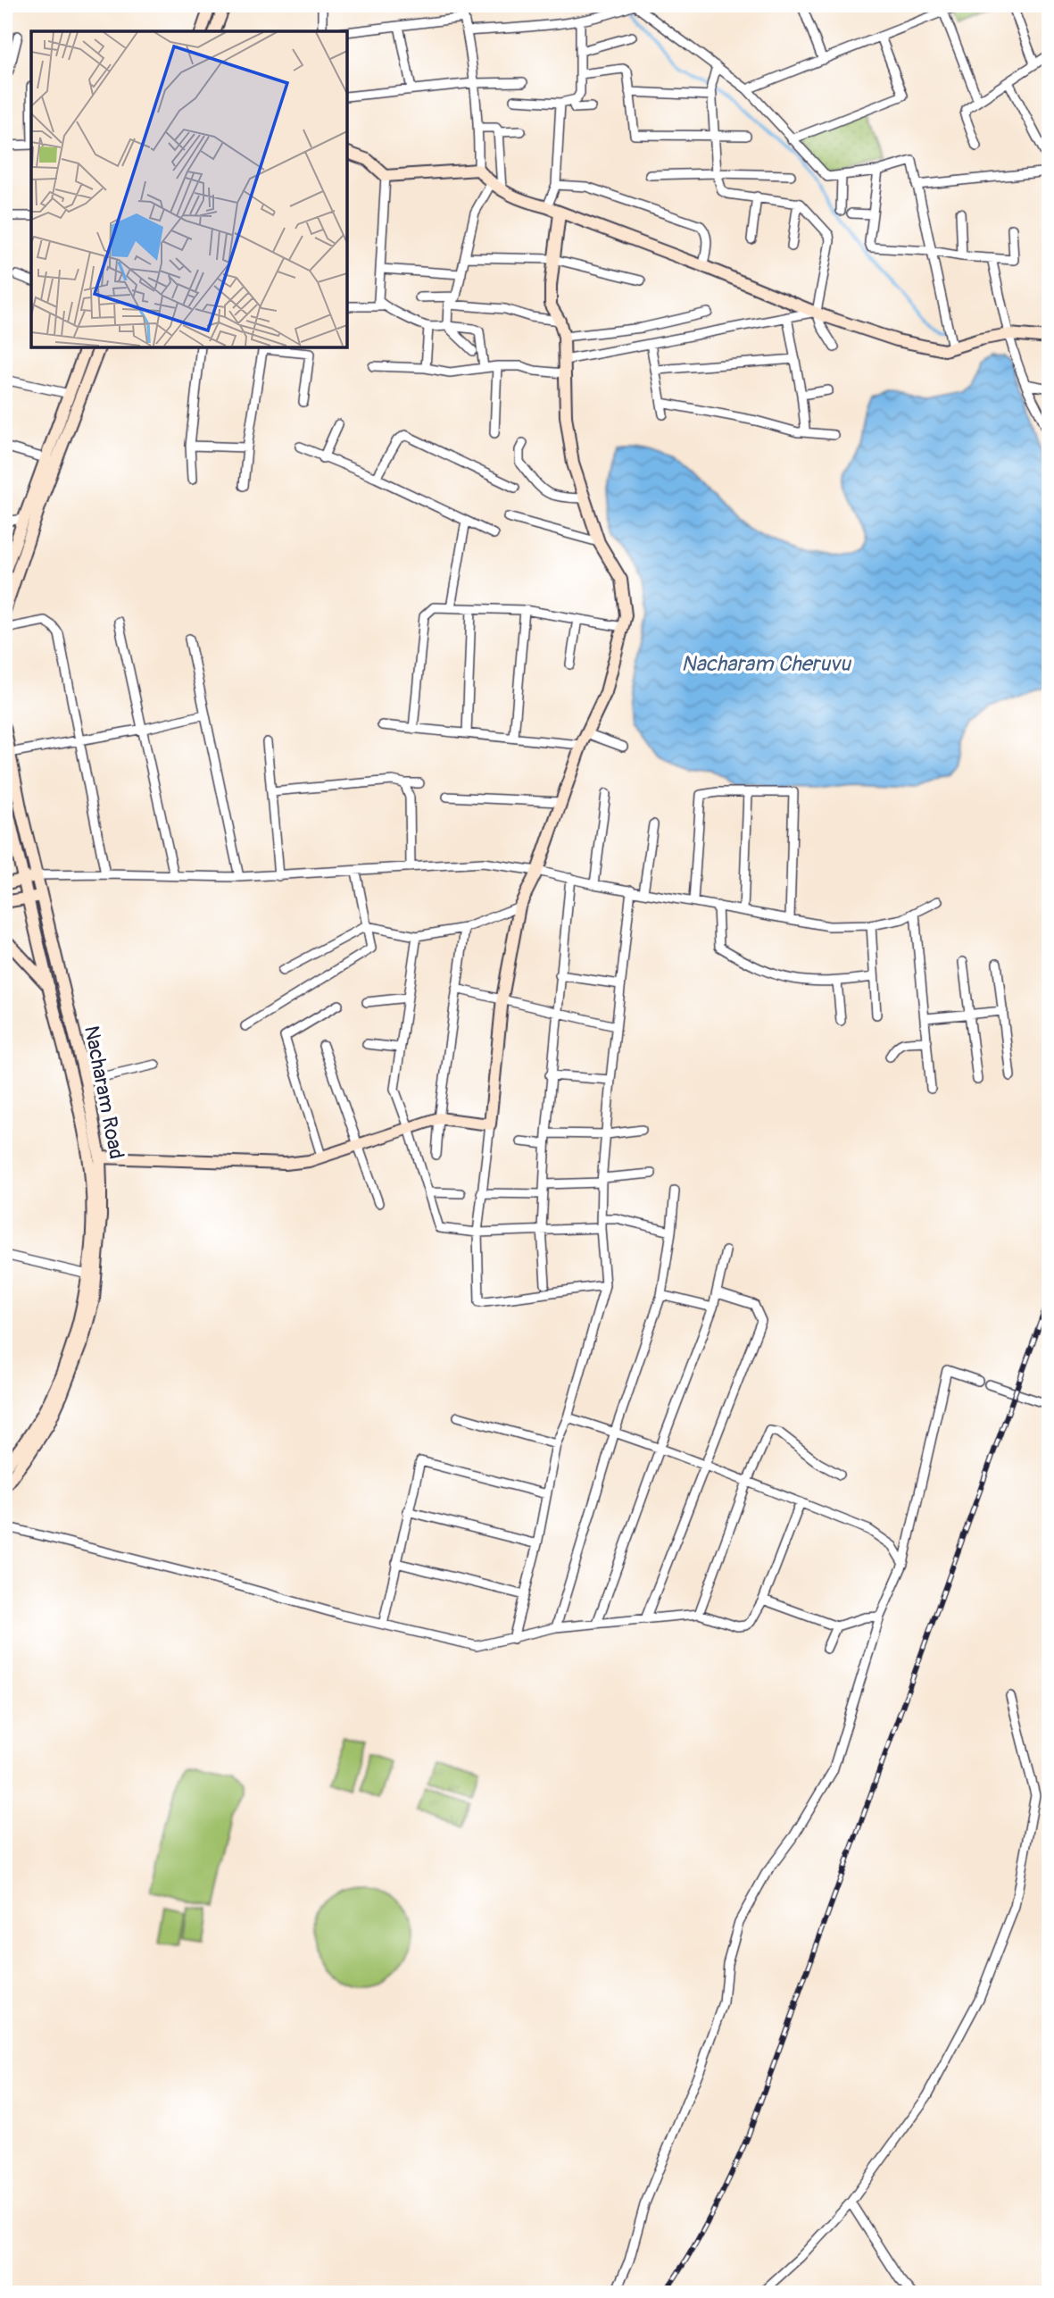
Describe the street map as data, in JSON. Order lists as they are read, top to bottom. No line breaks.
{"streets":{"main road":["Nacharam Road"]},"water":["Nacharam Cheruvu"]}
